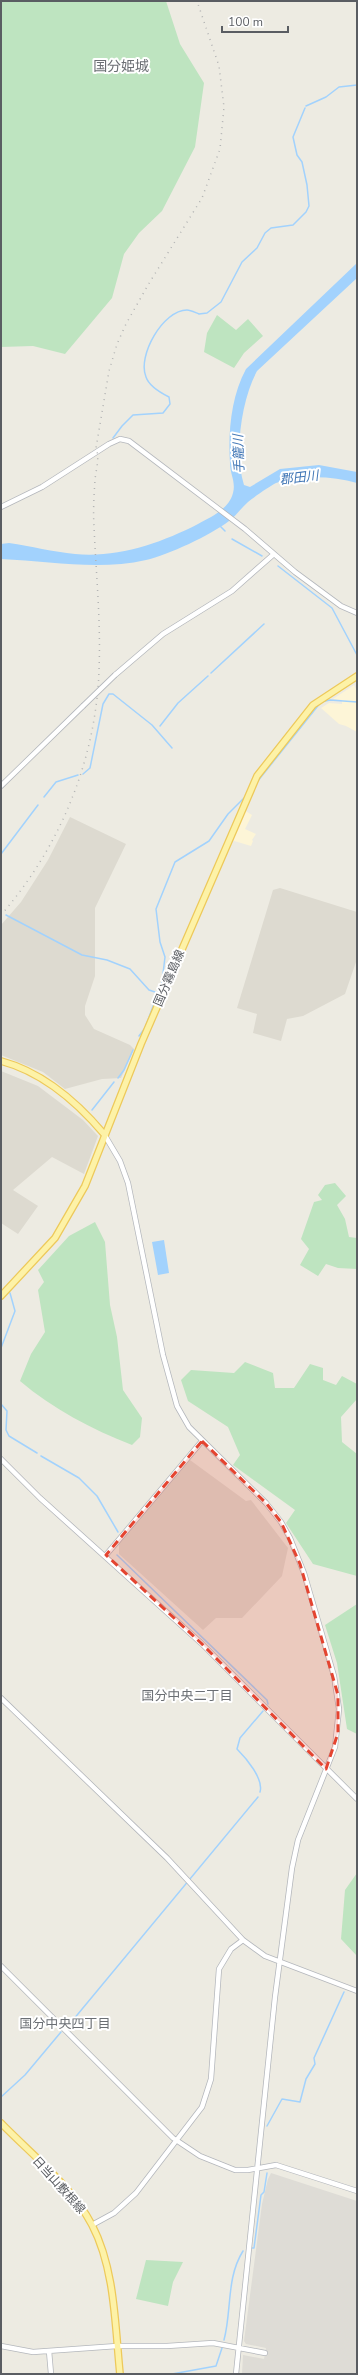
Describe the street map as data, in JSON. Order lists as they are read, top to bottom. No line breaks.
{"streets":{"main road":["国分霧島線","日当山敷根線"]},"districts":["国分姫城","国分中央二丁目","国分中央四丁目"],"water":["手籠川","郡田川"],"scale_bar":"100 m"}
